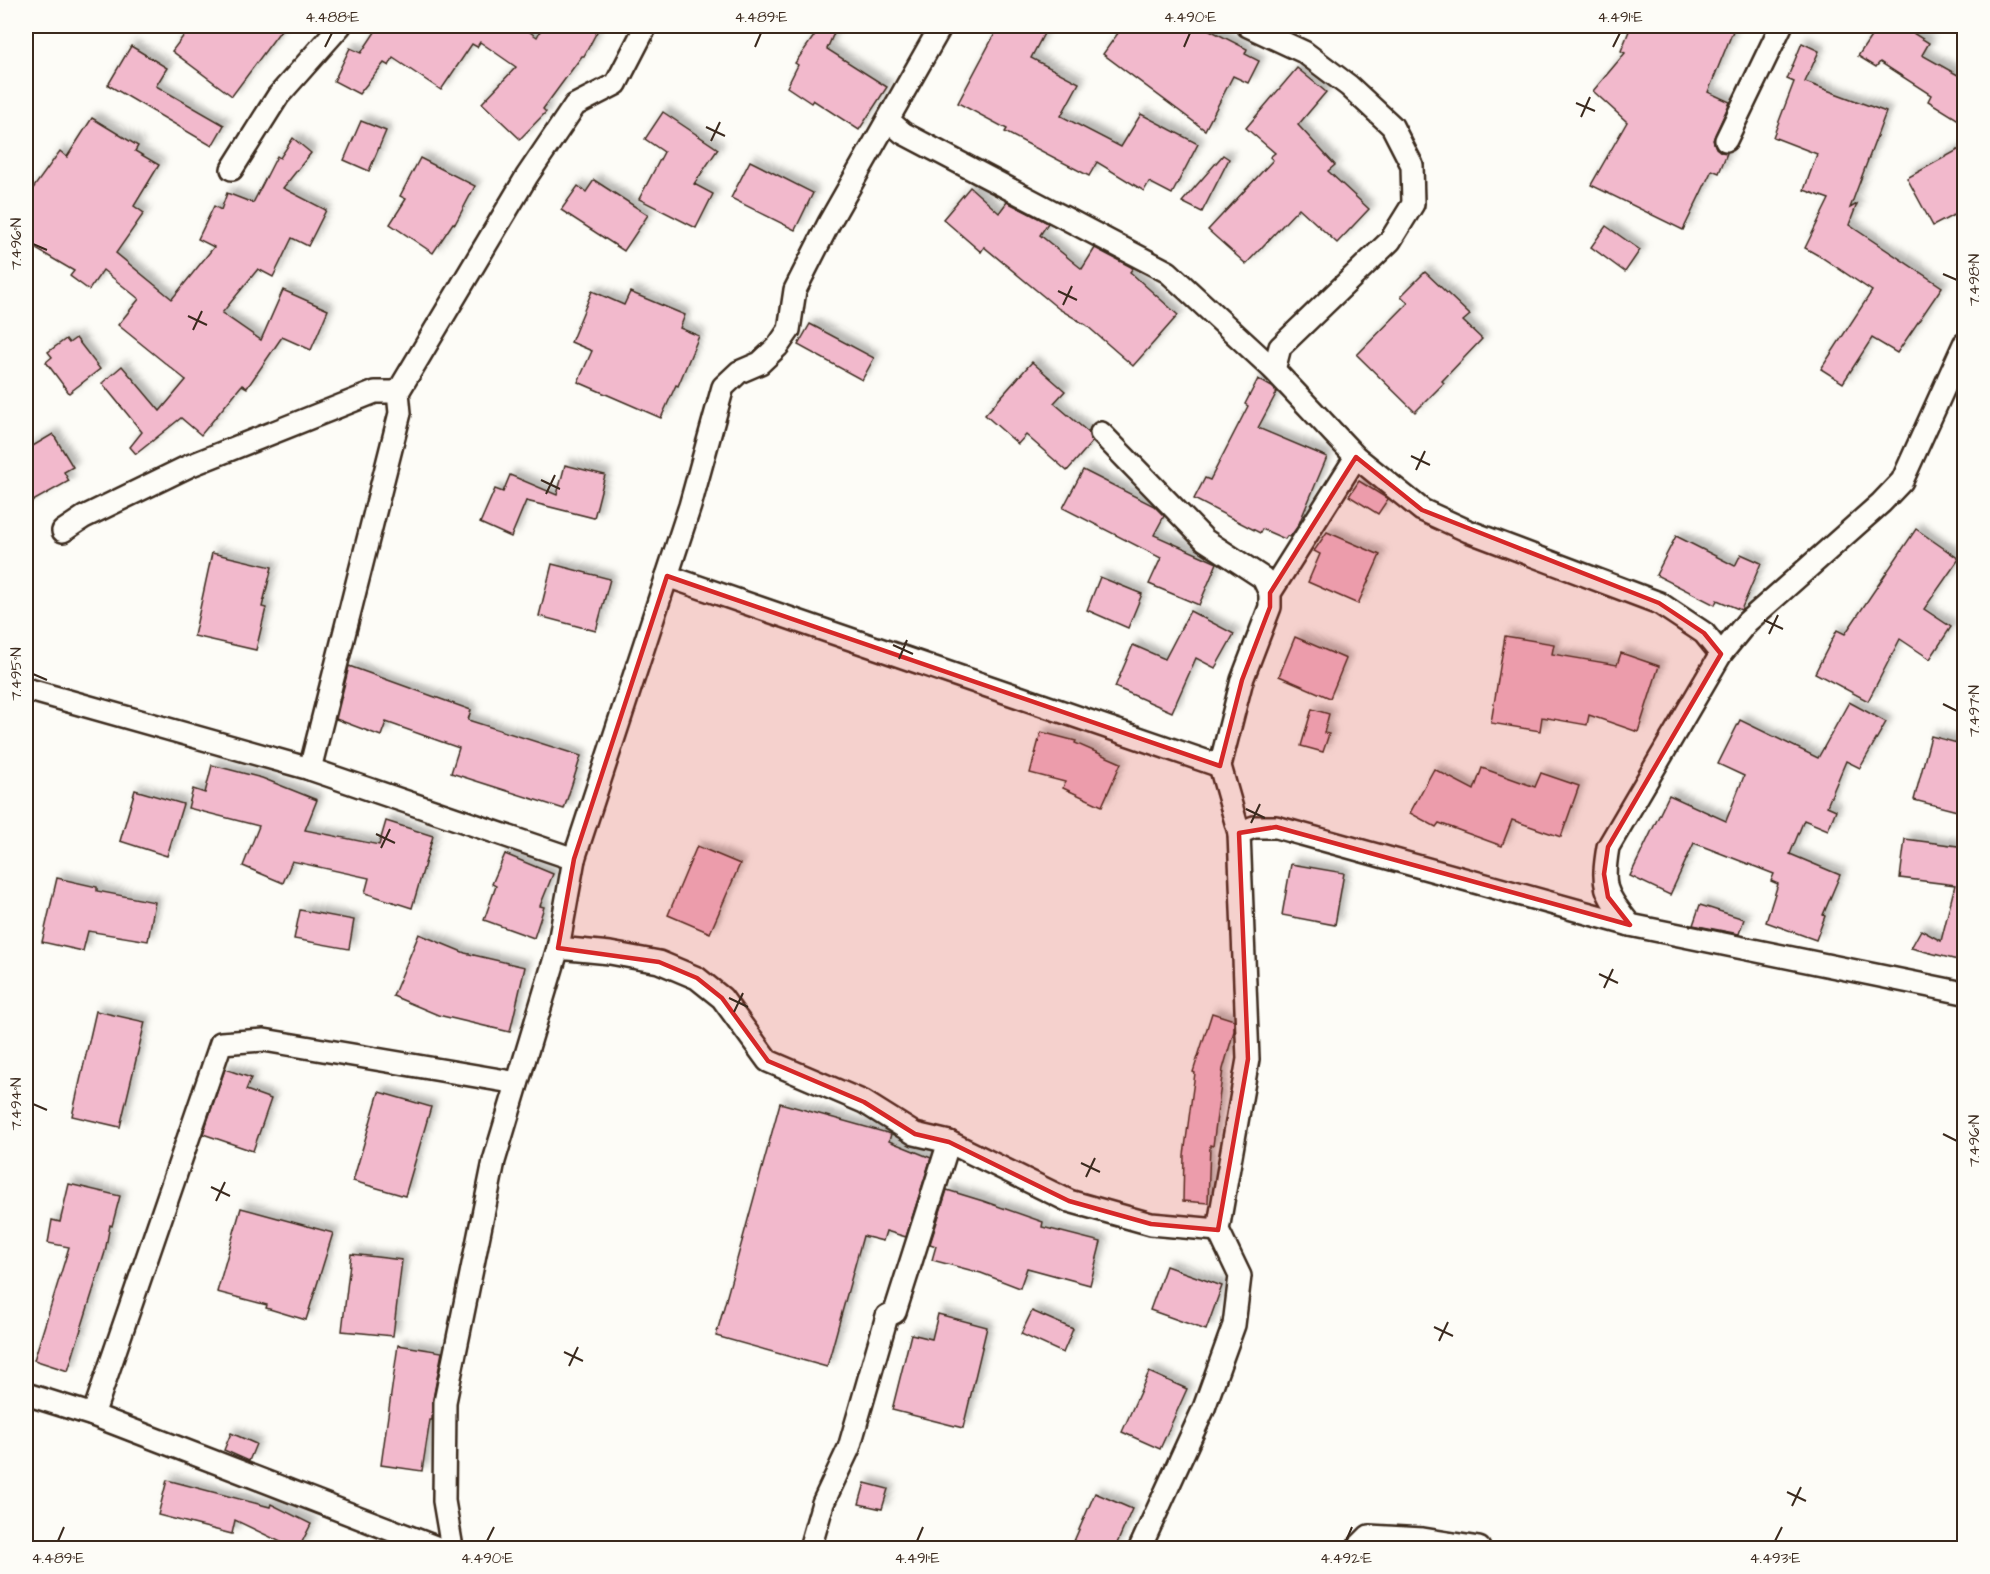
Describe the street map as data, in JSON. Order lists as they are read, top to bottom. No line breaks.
{"coordinates":["4.488°E","4.489°E","4.490°E","4.491°E","7.496°N","7.498°N","7.495°N","7.497°N","7.494°N","4.492°E","4.493°E"]}
